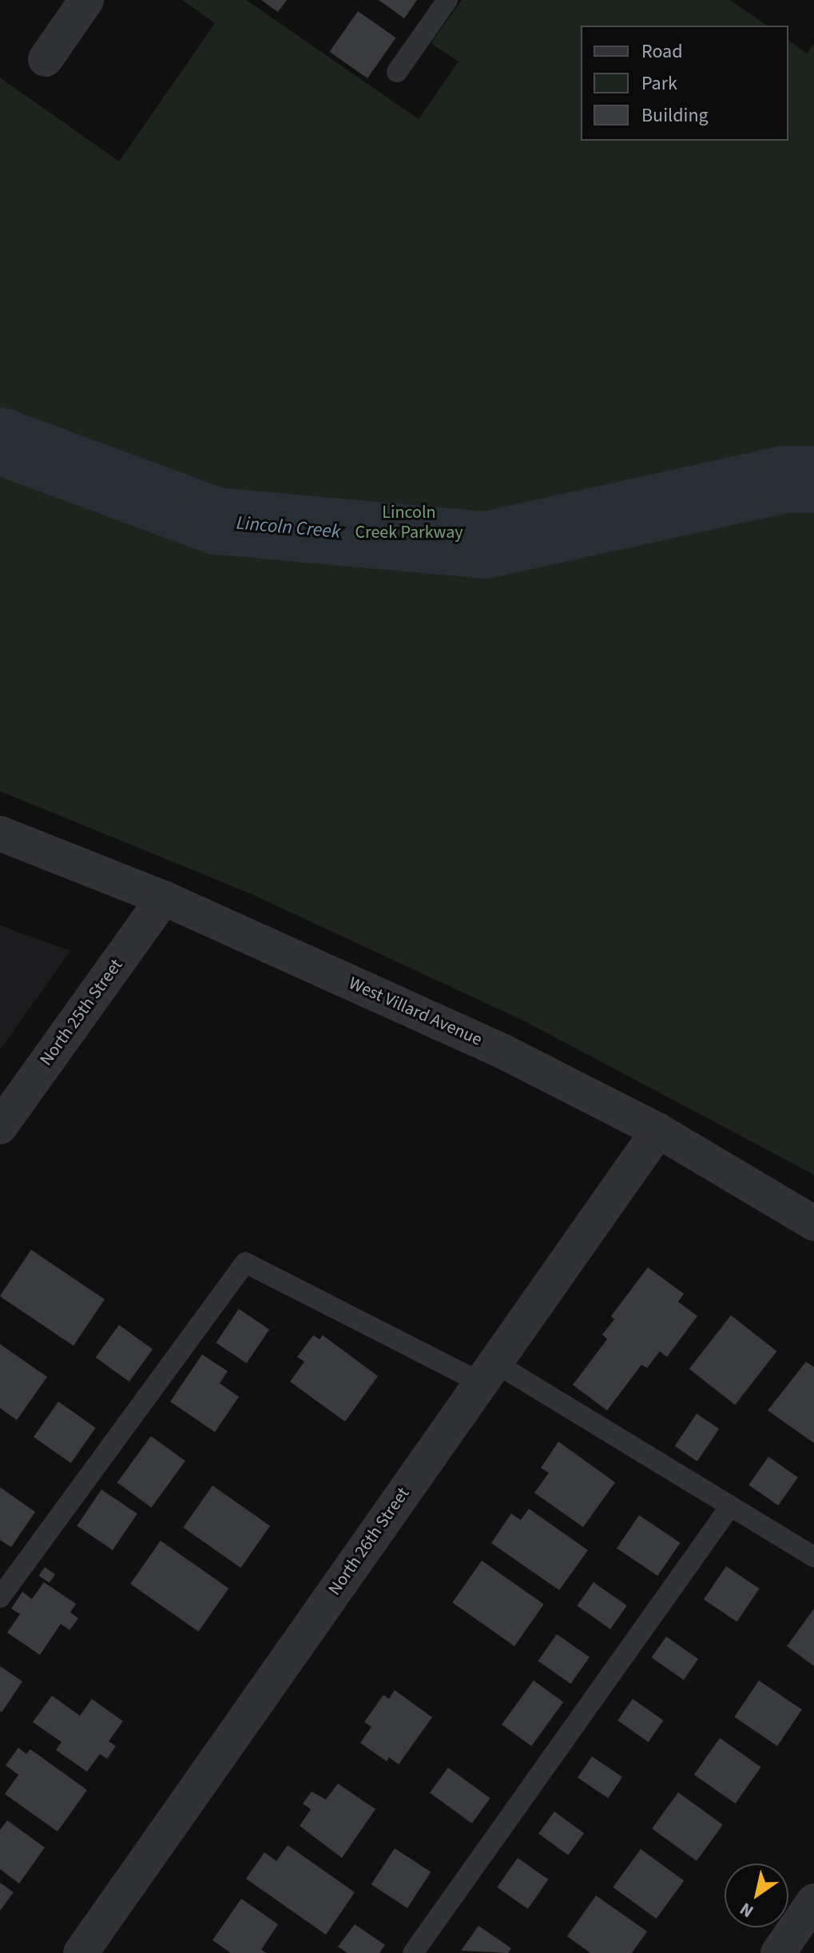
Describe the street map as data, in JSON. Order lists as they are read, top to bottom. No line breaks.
{"streets":{"street":["West Villard Avenue","North 25th Street","North 26th Street"]},"crossings":[["West Villard Avenue","North 25th Street"],["West Villard Avenue","North 26th Street"]],"water":["Lincoln Creek"],"parks":["Lincoln Creek Parkway"],"legend":["Road","Park","Building"],"north":"bottom left"}
